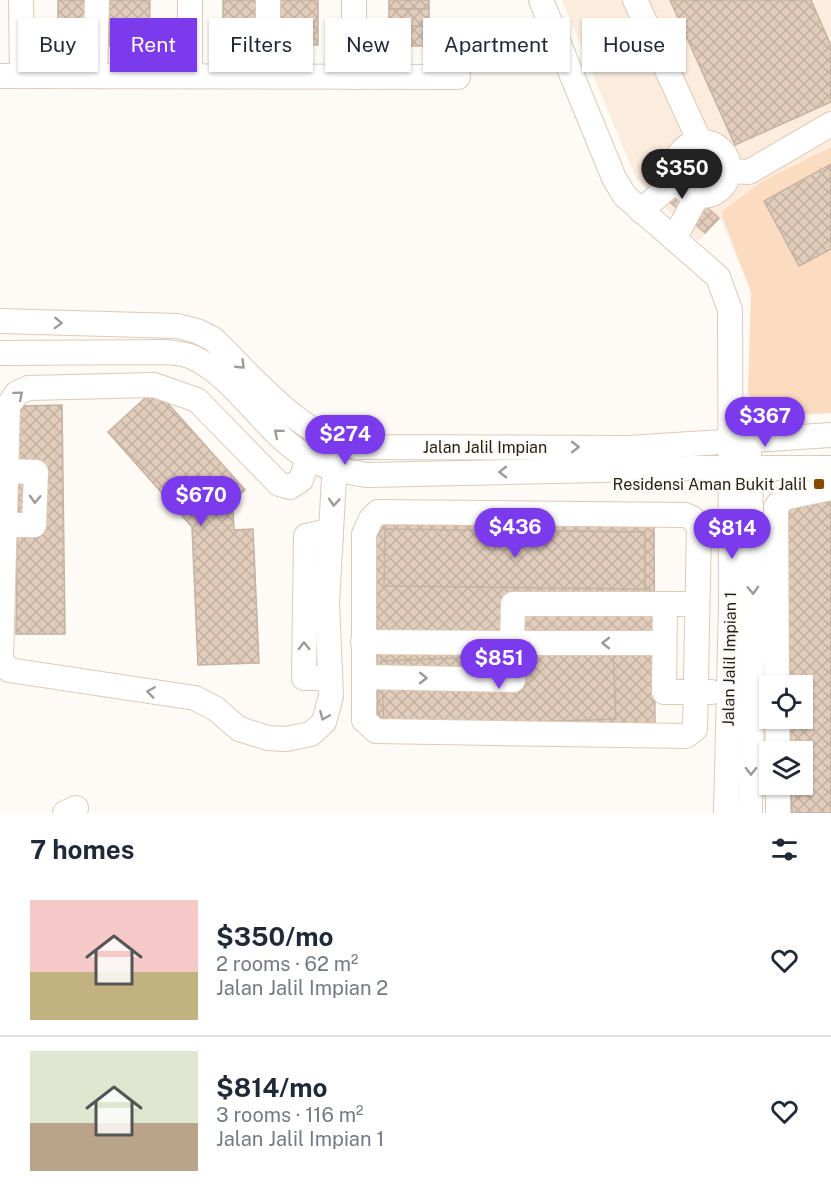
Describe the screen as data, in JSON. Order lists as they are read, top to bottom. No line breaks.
{"streets":{"street":["Jalan Jalil Impian","Jalan Jalil Impian 1"]},"crossings":[["Jalan Jalil Impian","Jalan Jalil Impian 1"]],"places":{"transit":["Residensi Aman Bukit Jalil"]},"page":{"chip":["Buy","Rent","Filters","New","Apartment","House"],"price":["$350","$367","$274","$670","$436","$814","$851"],"heading":"7 homes","list":[{"name":"$350/mo","note":"2 rooms · 62 m² · Jalan Jalil Impian 2"},{"name":"$814/mo","note":"3 rooms · 116 m² · Jalan Jalil Impian 1"}]}}
